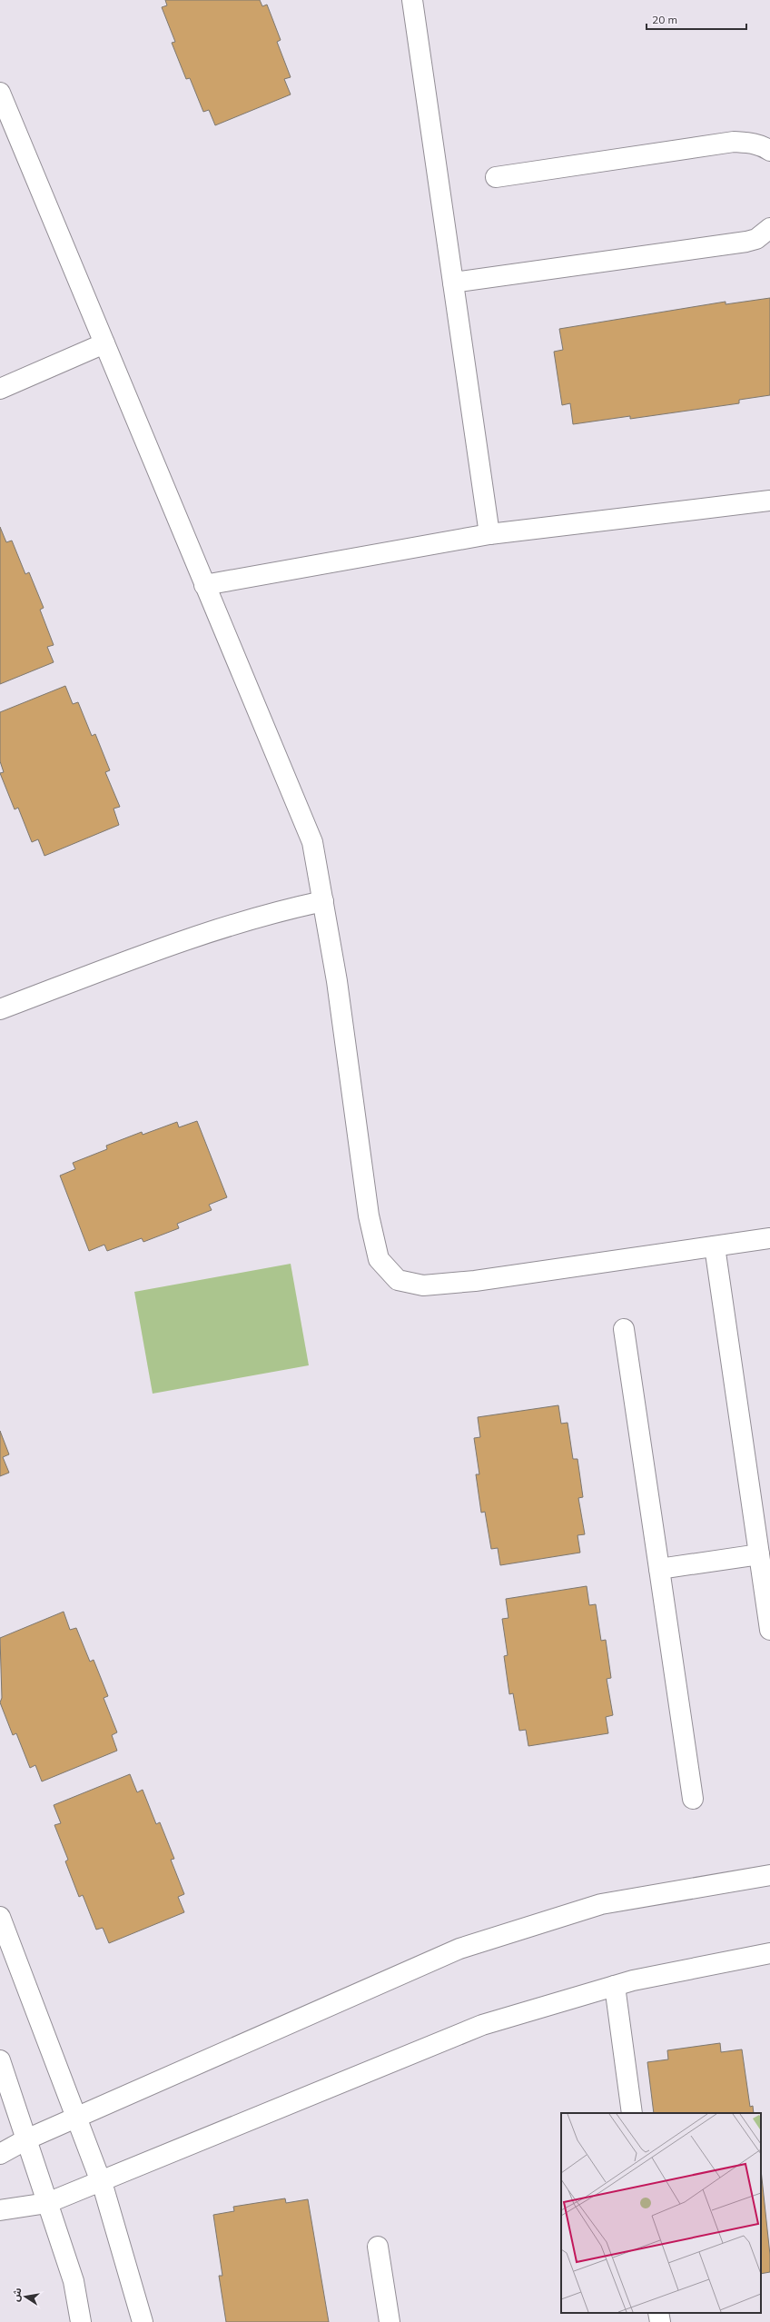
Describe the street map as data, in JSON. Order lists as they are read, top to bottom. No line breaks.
{"scale_bar":"20 m","north":"left"}
